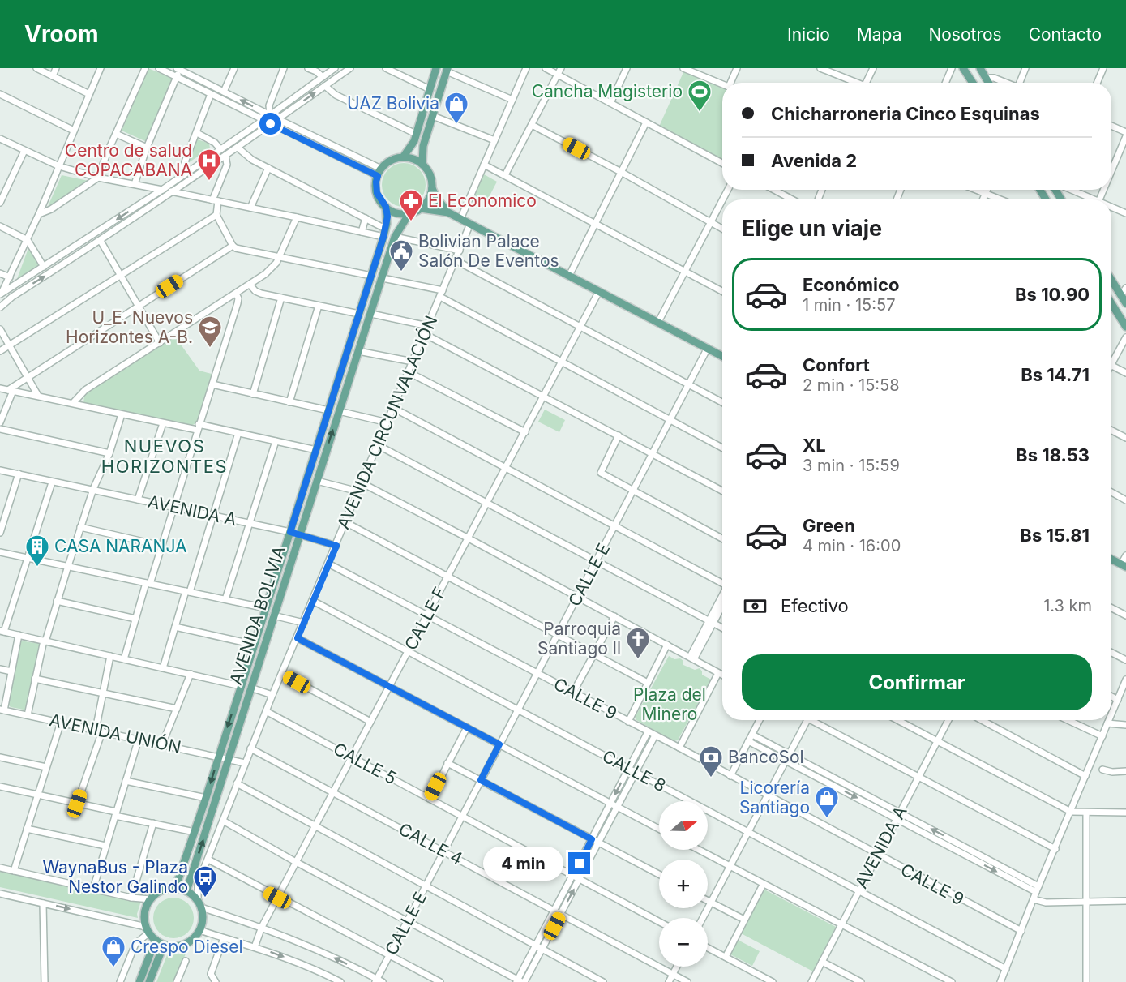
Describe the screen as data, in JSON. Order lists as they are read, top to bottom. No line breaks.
{"streets":{"main road":["AVENIDA BOLIVIA"],"street":["AVENIDA CIRCUNVALACIÓN","AVENIDA A","CALLE E","CALLE F","CALLE 9","AVENIDA UNIÓN","CALLE 5","CALLE 8","CALLE 4"]},"crossings":[["AVENIDA CIRCUNVALACIÓN","AVENIDA A"],["AVENIDA CIRCUNVALACIÓN","AVENIDA BOLIVIA"],["AVENIDA CIRCUNVALACIÓN","CALLE 9"],["AVENIDA CIRCUNVALACIÓN","AVENIDA UNIÓN"],["AVENIDA CIRCUNVALACIÓN","CALLE 5"],["AVENIDA CIRCUNVALACIÓN","CALLE 8"],["AVENIDA CIRCUNVALACIÓN","CALLE 4"],["AVENIDA A","AVENIDA BOLIVIA"],["AVENIDA A","CALLE 9"],["AVENIDA A","CALLE 8"],["CALLE E","CALLE 9"],["CALLE E","CALLE 5"],["CALLE E","CALLE 8"],["CALLE E","CALLE 4"],["AVENIDA BOLIVIA","AVENIDA UNIÓN"],["CALLE F","CALLE 9"],["CALLE F","CALLE 5"],["CALLE F","CALLE 8"],["CALLE F","CALLE 4"]],"districts":["NUEVOS HORIZONTES"],"parks":["Plaza del Minero"],"places":{"sports":["Cancha Magisterio"],"shop":["UAZ Bolivia","Licorería Santiago","Crespo Diesel"],"hospital":["Centro de salud COPACABANA"],"pharmacy":["El Economico"],"public building":["Bolivian Palace Salón De Eventos"],"school or university":["U_E. Nuevos Horizontes A-B."],"building":["CASA NARANJA"],"church":["Parroquia Santiago ll"],"bank":["BancoSol"],"bus stop":["WaynaBus - Plaza Nestor Galindo"]},"north":"right","page":{"header":"Vroom","nav":["Inicio","Mapa","Nosotros","Contacto"],"banner":["Chicharroneria Cinco Esquinas","Avenida 2"],"heading":"Elige un viaje","list":[{"name":"Económico","note":"1 min · 15:57","value":"Bs 10.90"},{"name":"Confort","note":"2 min · 15:58","value":"Bs 14.71"},{"name":"XL","note":"3 min · 15:59","value":"Bs 18.53"},{"name":"Green","note":"4 min · 16:00","value":"Bs 15.81"}],"pay":["Efectivo","1.3 km"],"buttons":"Confirmar","map_buttons":["+","−"],"bubble":"4 min"}}
